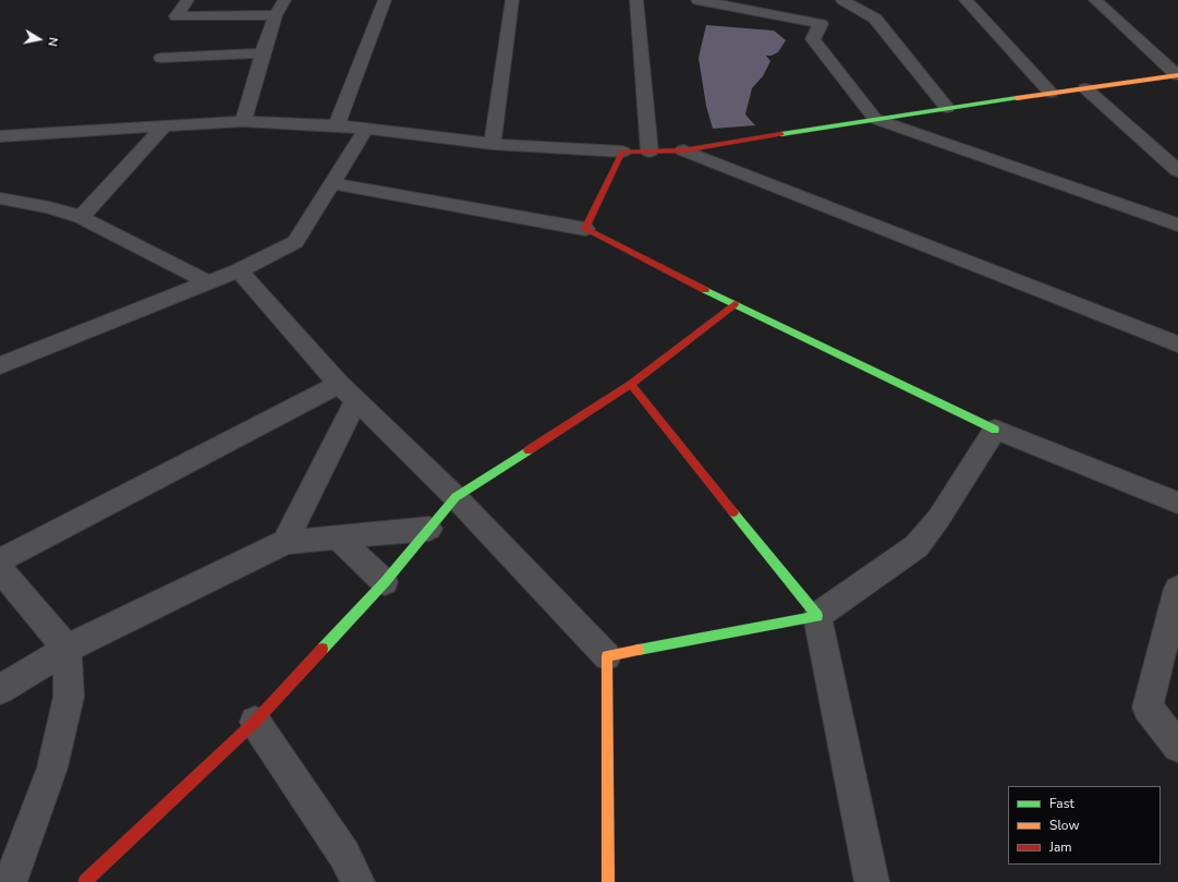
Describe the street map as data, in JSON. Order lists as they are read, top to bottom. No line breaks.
{"legend":["Fast","Slow","Jam"],"north":"right"}
